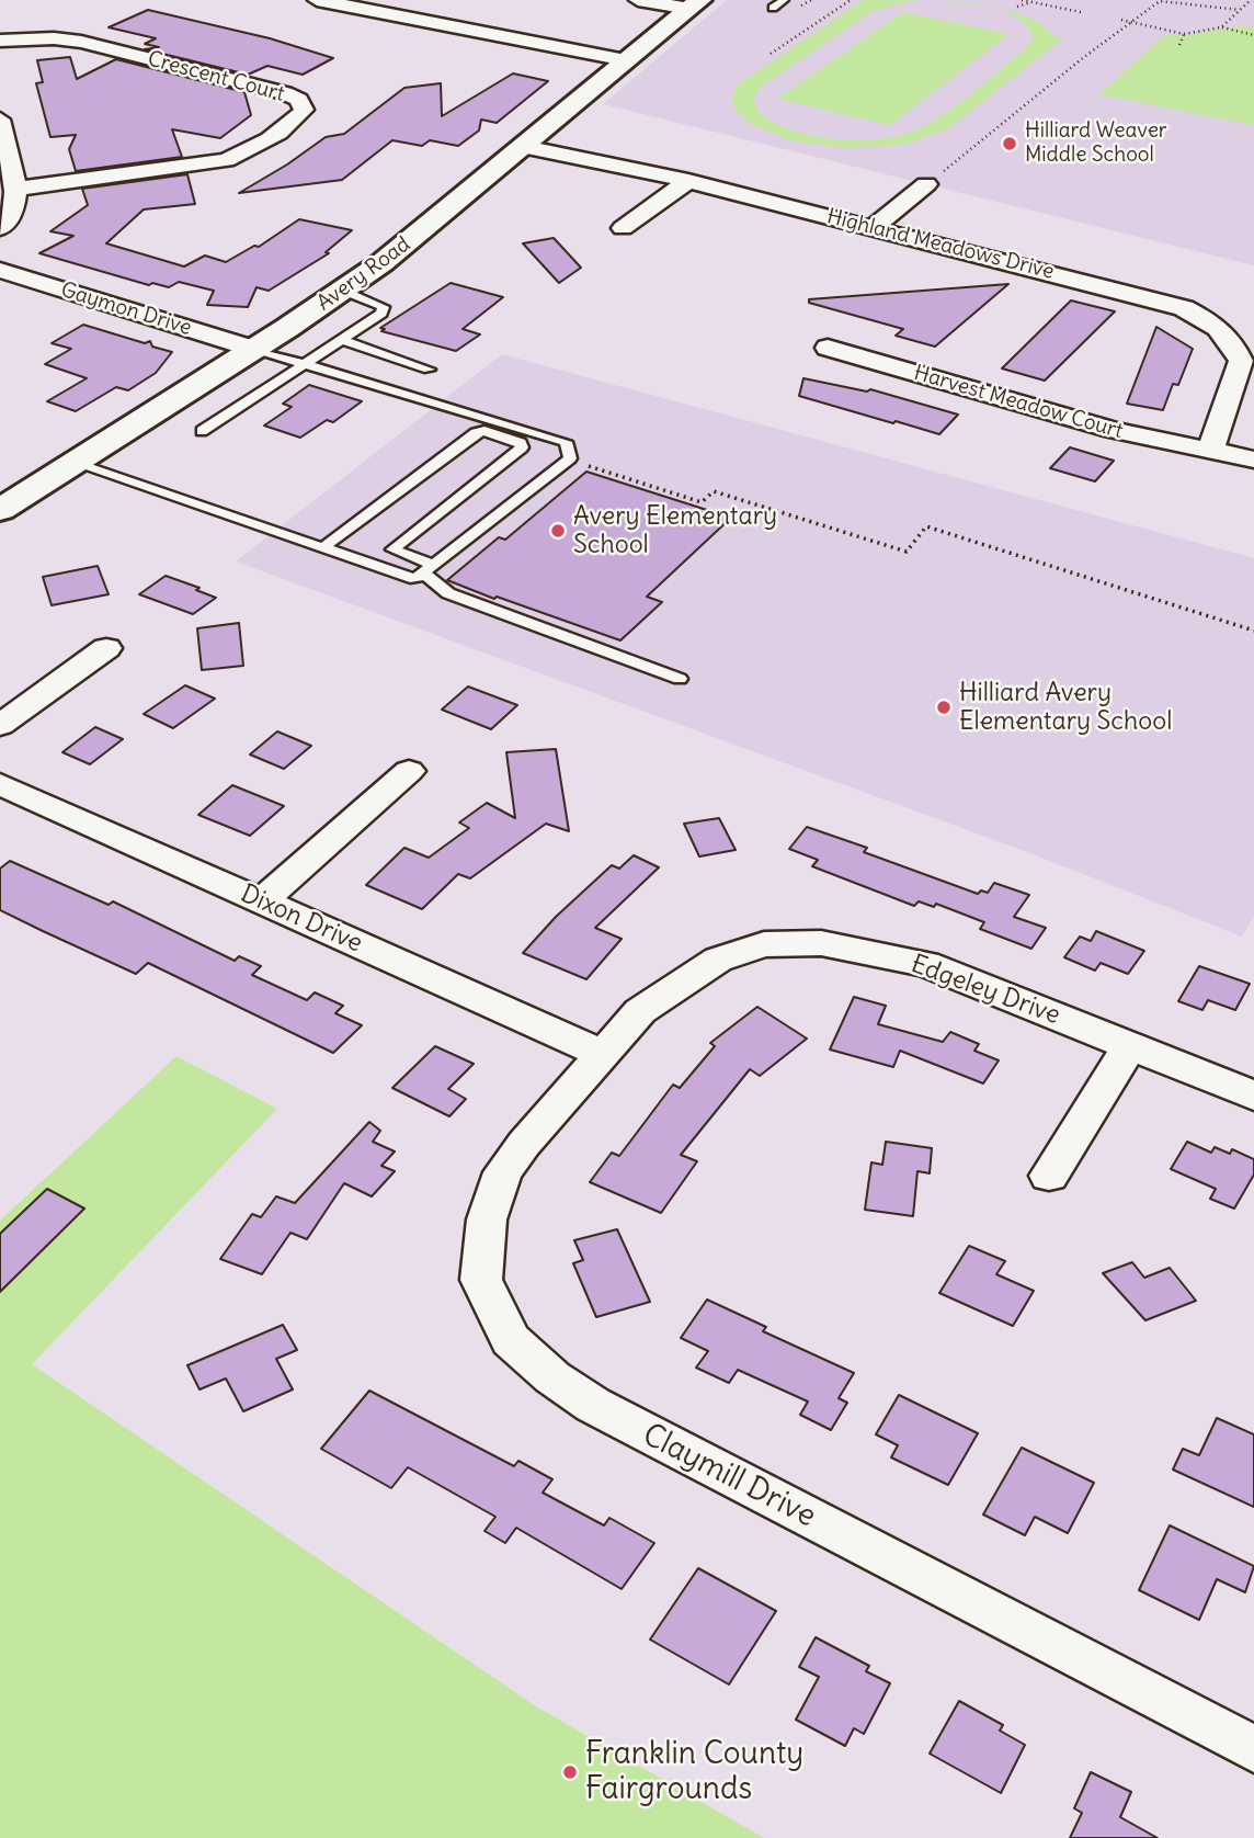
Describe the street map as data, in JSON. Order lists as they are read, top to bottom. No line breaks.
{"streets":{"main road":["Avery Road"],"street":["Crescent Court","Highland Meadows Drive","Gaymon Drive","Harvest Meadow Court","Dixon Drive","Edgeley Drive","Claymill Drive"]},"crossings":[["Highland Meadows Drive","Avery Road"],["Highland Meadows Drive","Harvest Meadow Court"],["Avery Road","Gaymon Drive"],["Dixon Drive","Edgeley Drive"],["Dixon Drive","Claymill Drive"],["Edgeley Drive","Claymill Drive"]],"places":["Hilliard Weaver Middle School","Avery Elementary School","Hilliard Avery Elementary School","Franklin County Fairgrounds"]}
